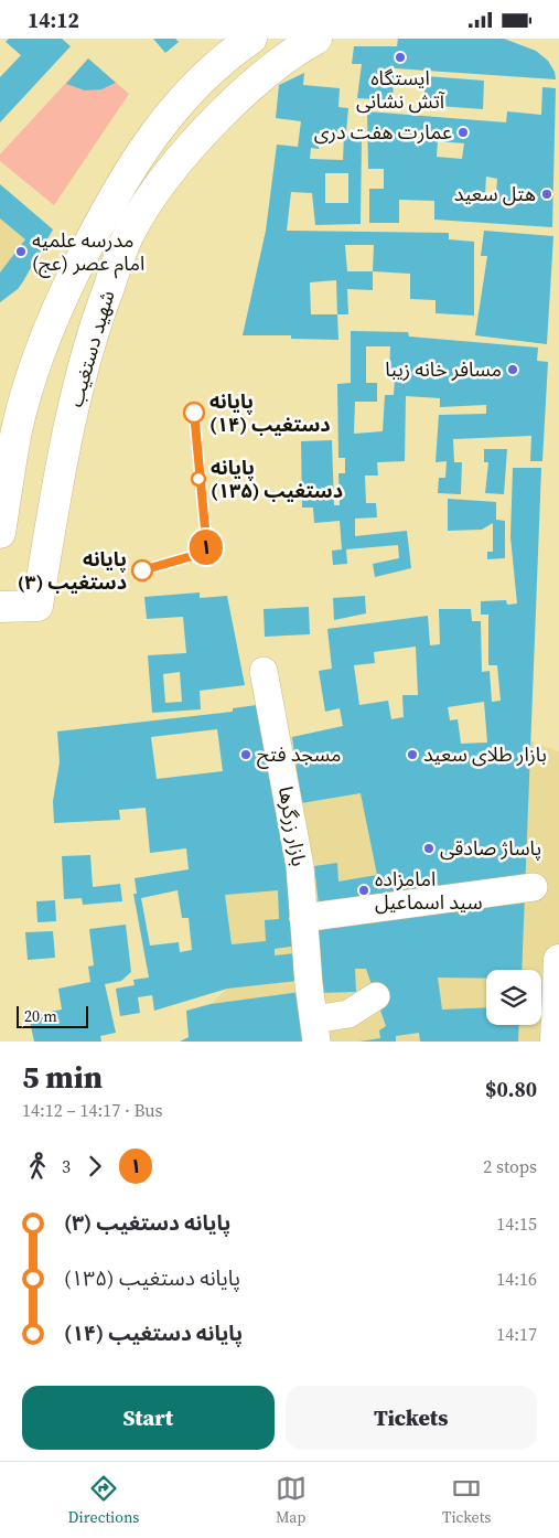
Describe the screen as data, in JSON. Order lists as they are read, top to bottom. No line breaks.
{"streets":{"street":["شهید دستغیب","بازار زرگرها"]},"places":["ایستگاه آتش نشانی","عمارت هفت دری","هتل سعيد","مدرسه علمیه امام عصر (عج)","مسافر خانه زیبا","پایانه دستغیب (۱۴)","پایانه دستغیب (۱۳۵)","پایانه دستغیب (۳)","مسجد فتح","بازار طلای سعید","پاساژ صادقی","امامزاده سید اسماعیل"],"lines":["bus line ۱"],"scale_bar":"20 m","page":{"status":"14:12","on_map":"۱","scale":"20 m","heading":["5 min","14:12 – 14:17 · Bus","$0.80"],"legs":["3","۱","2 stops"],"list":[{"name":"پایانه دستغیب (۳)","value":"14:15"},{"name":"پایانه دستغیب (۱۳۵)","value":"14:16"},{"name":"پایانه دستغیب (۱۴)","value":"14:17"}],"buttons":["Start","Tickets"],"tabs":["Directions","Map","Tickets"]}}
